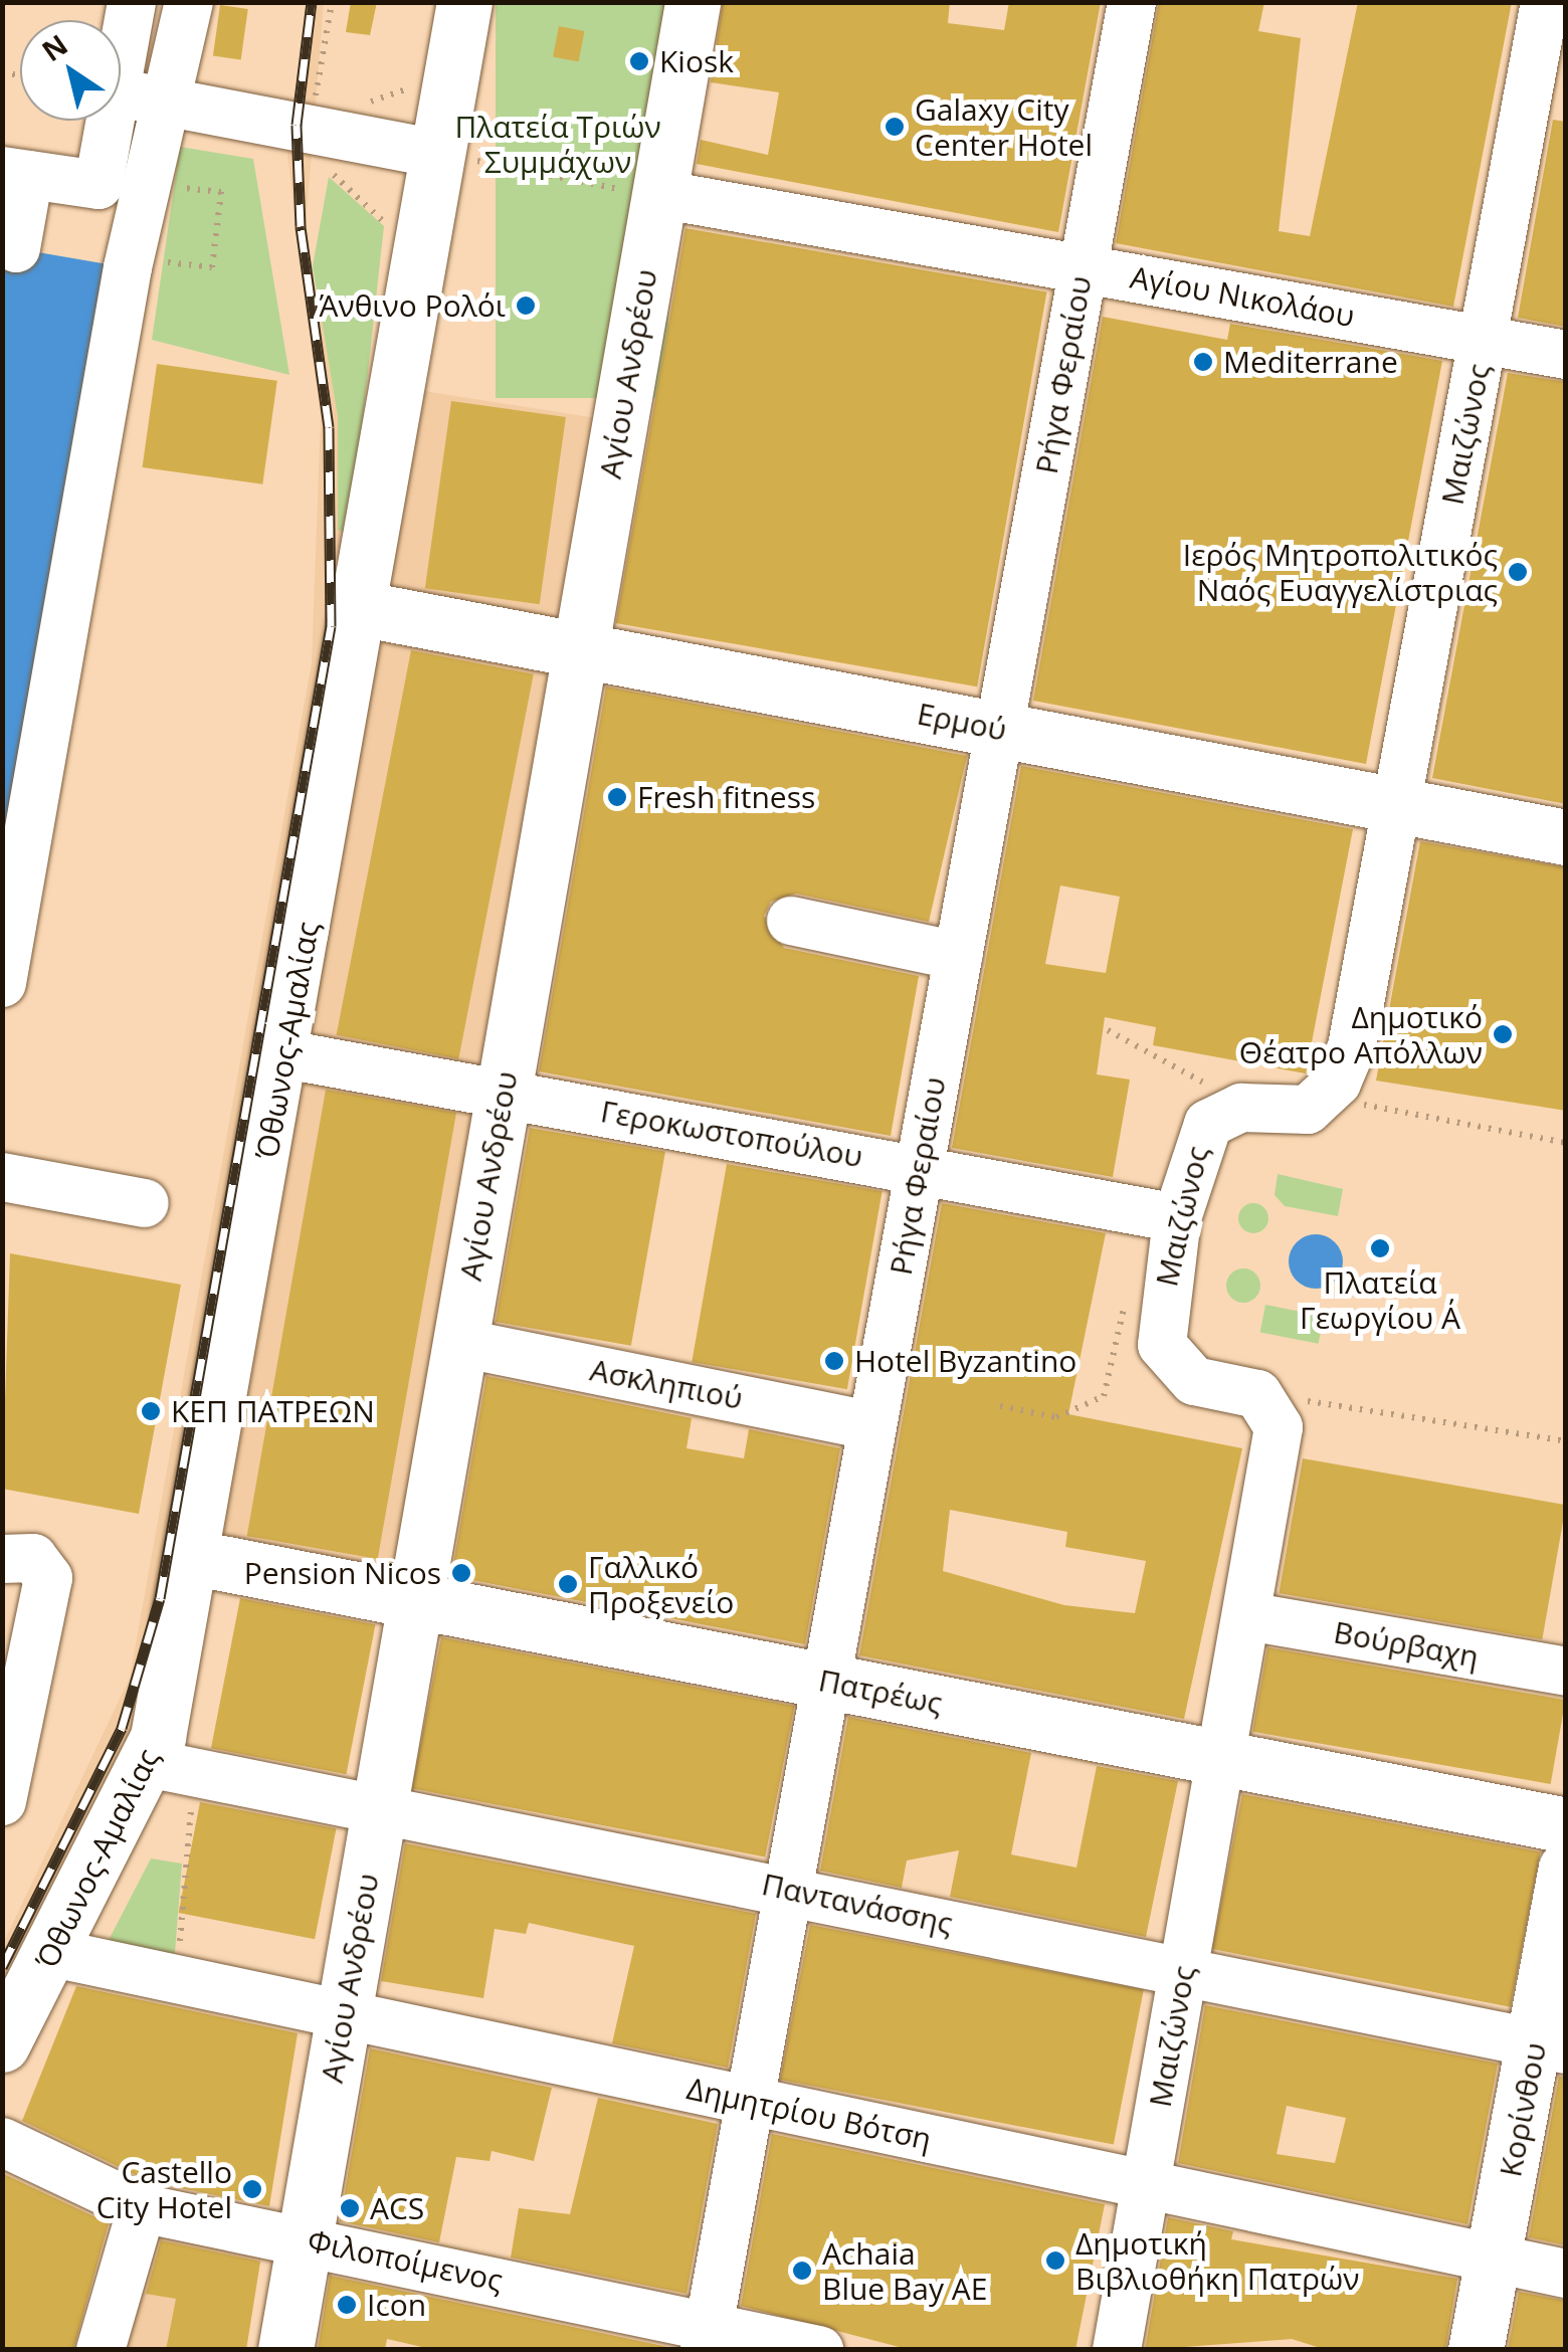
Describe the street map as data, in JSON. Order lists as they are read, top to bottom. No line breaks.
{"streets":{"main road":["Αγίου Ανδρέου","Ερμού","Όθωνος-Αμαλίας","Πατρέως","Κορίνθου"],"street":["Αγίου Νικολάου","Ρήγα Φεραίου","Μαιζώνος","Γεροκωστοπούλου","Ασκληπιού","Βούρβαχη","Παντανάσσης","Δημητρίου Βότση","Φιλοποίμενος"]},"crossings":[["Αγίου Νικολάου","Ρήγα Φεραίου"],["Αγίου Νικολάου","Μαιζώνος"],["Αγίου Ανδρέου","Ερμού"],["Αγίου Ανδρέου","Γεροκωστοπούλου"],["Αγίου Ανδρέου","Ασκληπιού"],["Αγίου Ανδρέου","Πατρέως"],["Αγίου Ανδρέου","Παντανάσσης"],["Αγίου Ανδρέου","Δημητρίου Βότση"],["Αγίου Ανδρέου","Φιλοποίμενος"],["Ρήγα Φεραίου","Ερμού"],["Ρήγα Φεραίου","Γεροκωστοπούλου"],["Ρήγα Φεραίου","Ασκληπιού"],["Ρήγα Φεραίου","Πατρέως"],["Ρήγα Φεραίου","Παντανάσσης"],["Ρήγα Φεραίου","Δημητρίου Βότση"],["Ρήγα Φεραίου","Φιλοποίμενος"],["Μαιζώνος","Ερμού"],["Μαιζώνος","Γεροκωστοπούλου"],["Μαιζώνος","Βούρβαχη"],["Μαιζώνος","Πατρέως"],["Μαιζώνος","Παντανάσσης"],["Μαιζώνος","Δημητρίου Βότση"],["Ερμού","Όθωνος-Αμαλίας"],["Όθωνος-Αμαλίας","Γεροκωστοπούλου"],["Όθωνος-Αμαλίας","Πατρέως"],["Όθωνος-Αμαλίας","Παντανάσσης"],["Όθωνος-Αμαλίας","Δημητρίου Βότση"],["Παντανάσσης","Κορίνθου"],["Κορίνθου","Δημητρίου Βότση"]],"parks":["Πλατεία Τριών Συμμάχων"],"places":["Kiosk","Galaxy City Center Hotel","Άνθινο Ρολόι","Mediterrane","Ιερός Μητροπολιτικός Ναός Ευαγγελίστριας","Fresh fitness","Δημοτικό Θέατρο Απόλλων","Πλατεία Γεωργίου Α΄","Hotel Byzantino","ΚΕΠ ΠΑΤΡΕΩΝ","Pension Nicos","Γαλλικό Προξενείο","Castello City Hotel","ACS","Δημοτική Βιβλιοθήκη Πατρών","Achaia Blue Bay AE","Icon"],"north":"top left"}
